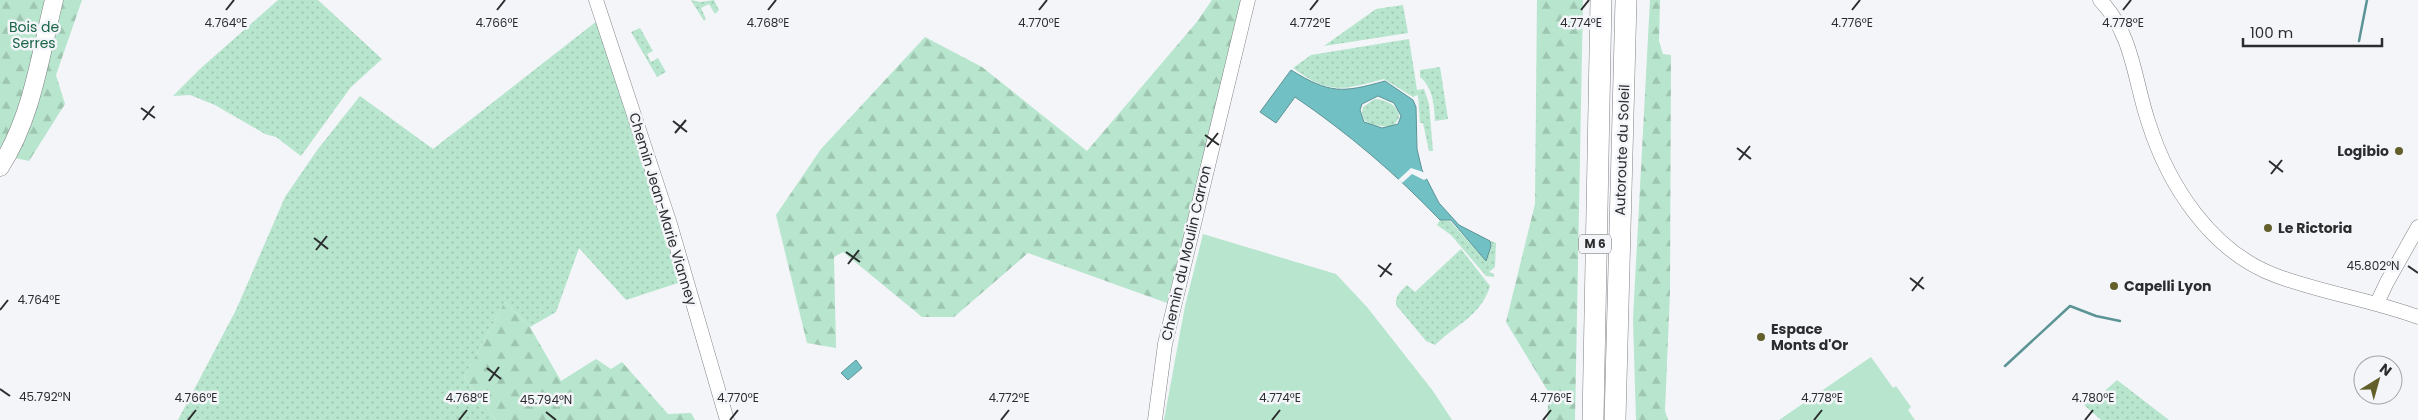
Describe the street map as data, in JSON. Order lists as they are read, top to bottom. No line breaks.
{"streets":{"highway":["Autoroute du Soleil","M 6"],"street":["Chemin Jean-Marie Vianney","Chemin du Moulin Carron"]},"parks":["Bois de Serres"],"places":["Logibio","Le Rictoria","Capelli Lyon","Espace Monts d'Or"],"scale_bar":"100 m","north":"top right","coordinates":["4.764°E","4.766°E","4.768°E","4.770°E","4.772°E","4.774°E","4.776°E","4.778°E","45.802°N","45.792°N","4.780°E","45.794°N"]}
